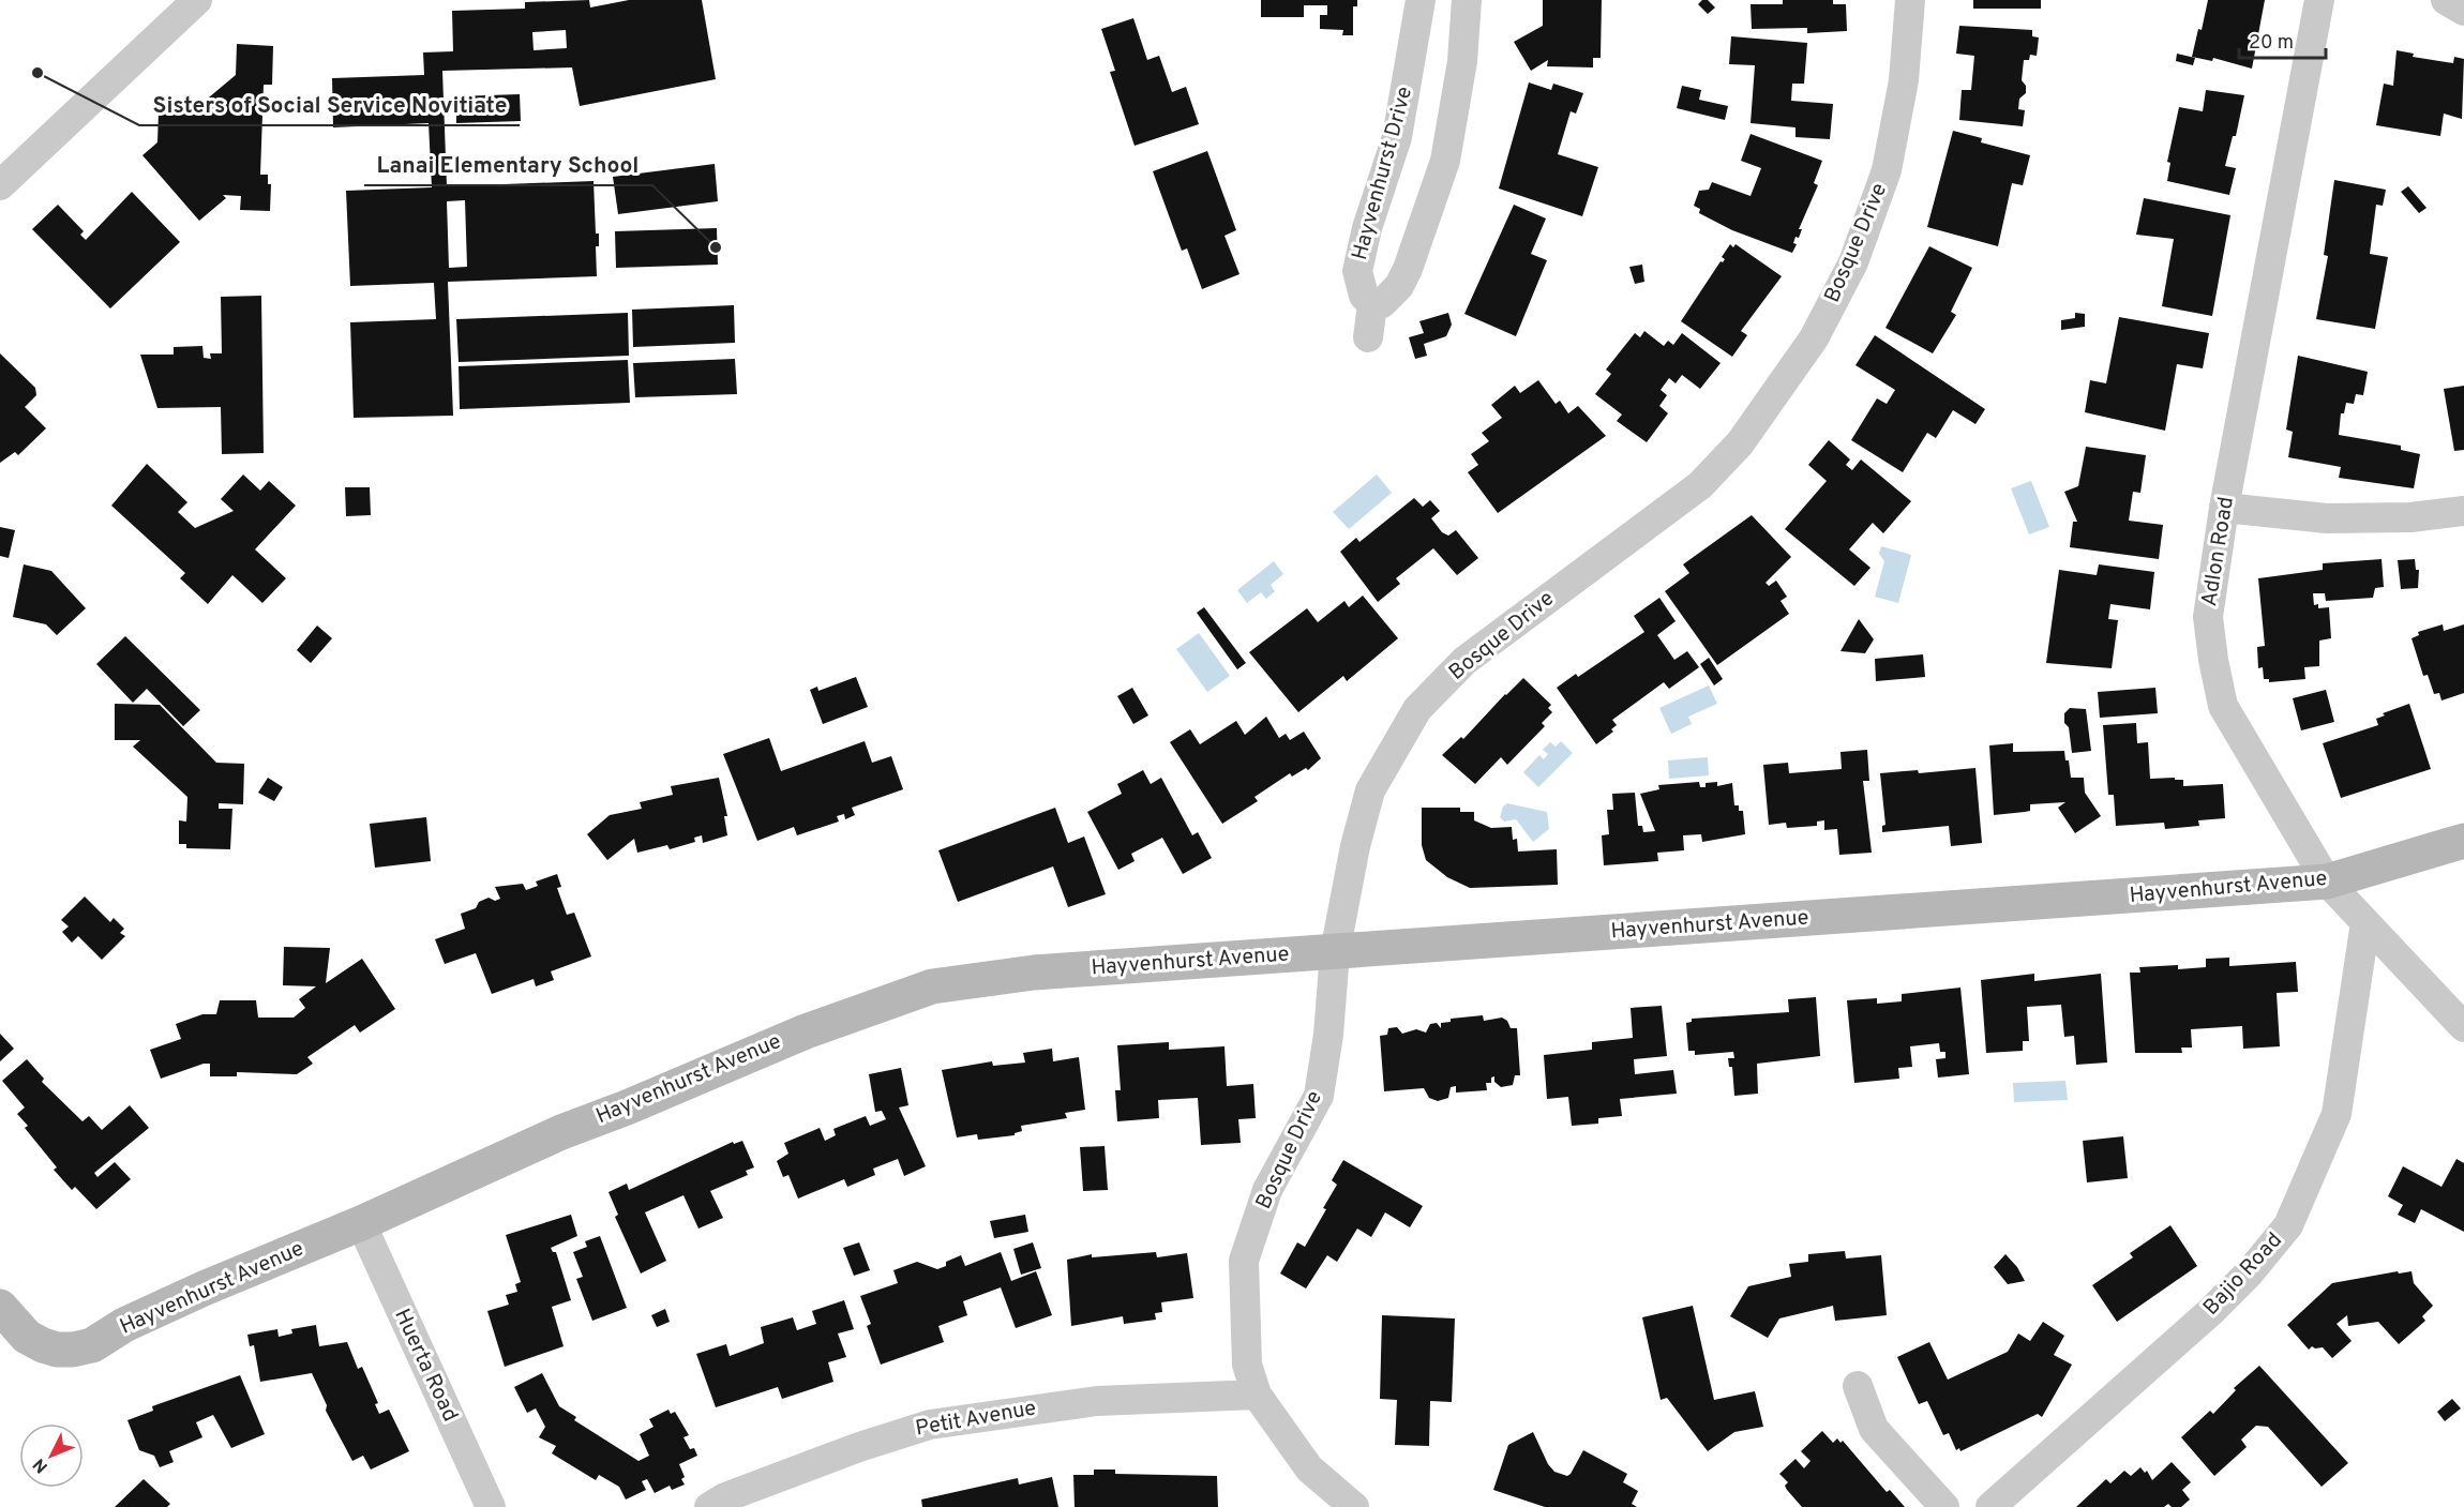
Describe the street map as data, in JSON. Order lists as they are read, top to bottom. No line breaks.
{"streets":{"main road":["Hayvenhurst Avenue"],"street":["Hayvenhurst Drive","Bosque Drive","Adlon Road","Bajio Road","Huerta Road","Petit Avenue"]},"crossings":[["Bosque Drive","Hayvenhurst Avenue"],["Bosque Drive","Petit Avenue"],["Adlon Road","Hayvenhurst Avenue"],["Adlon Road","Bajio Road"],["Hayvenhurst Avenue","Huerta Road"]],"places":["Sisters of Social Service Novitiate","Lanai Elementary School"],"scale_bar":"20 m","north":"bottom left"}
